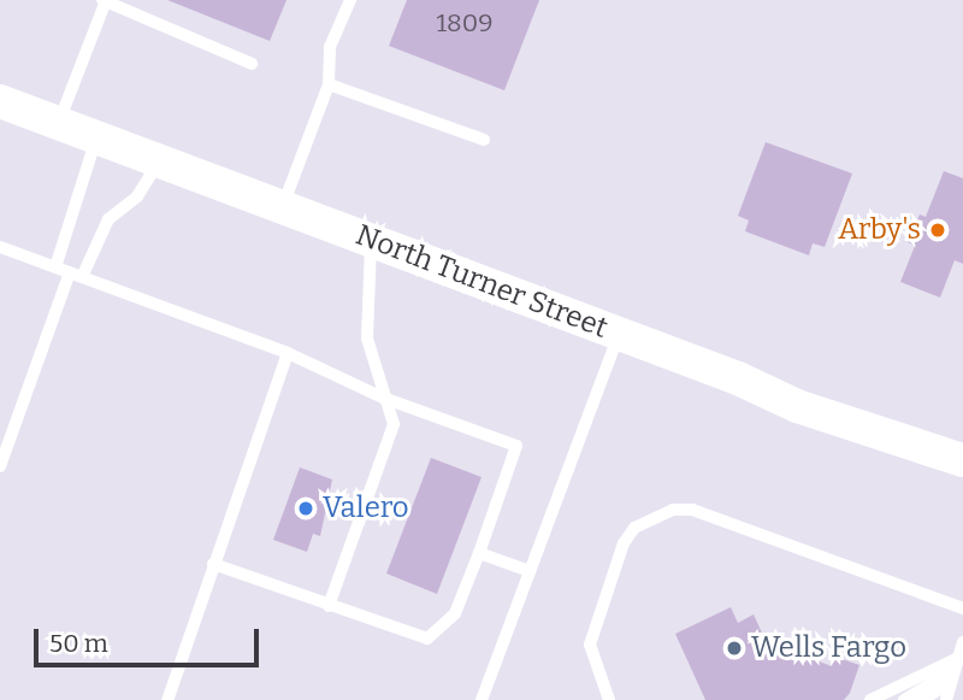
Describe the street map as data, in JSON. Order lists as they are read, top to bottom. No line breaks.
{"streets":{"main road":["North Turner Street"]},"places":["Arby's","Valero","Wells Fargo"],"house_numbers":["1809"],"scale_bar":"50 m"}
